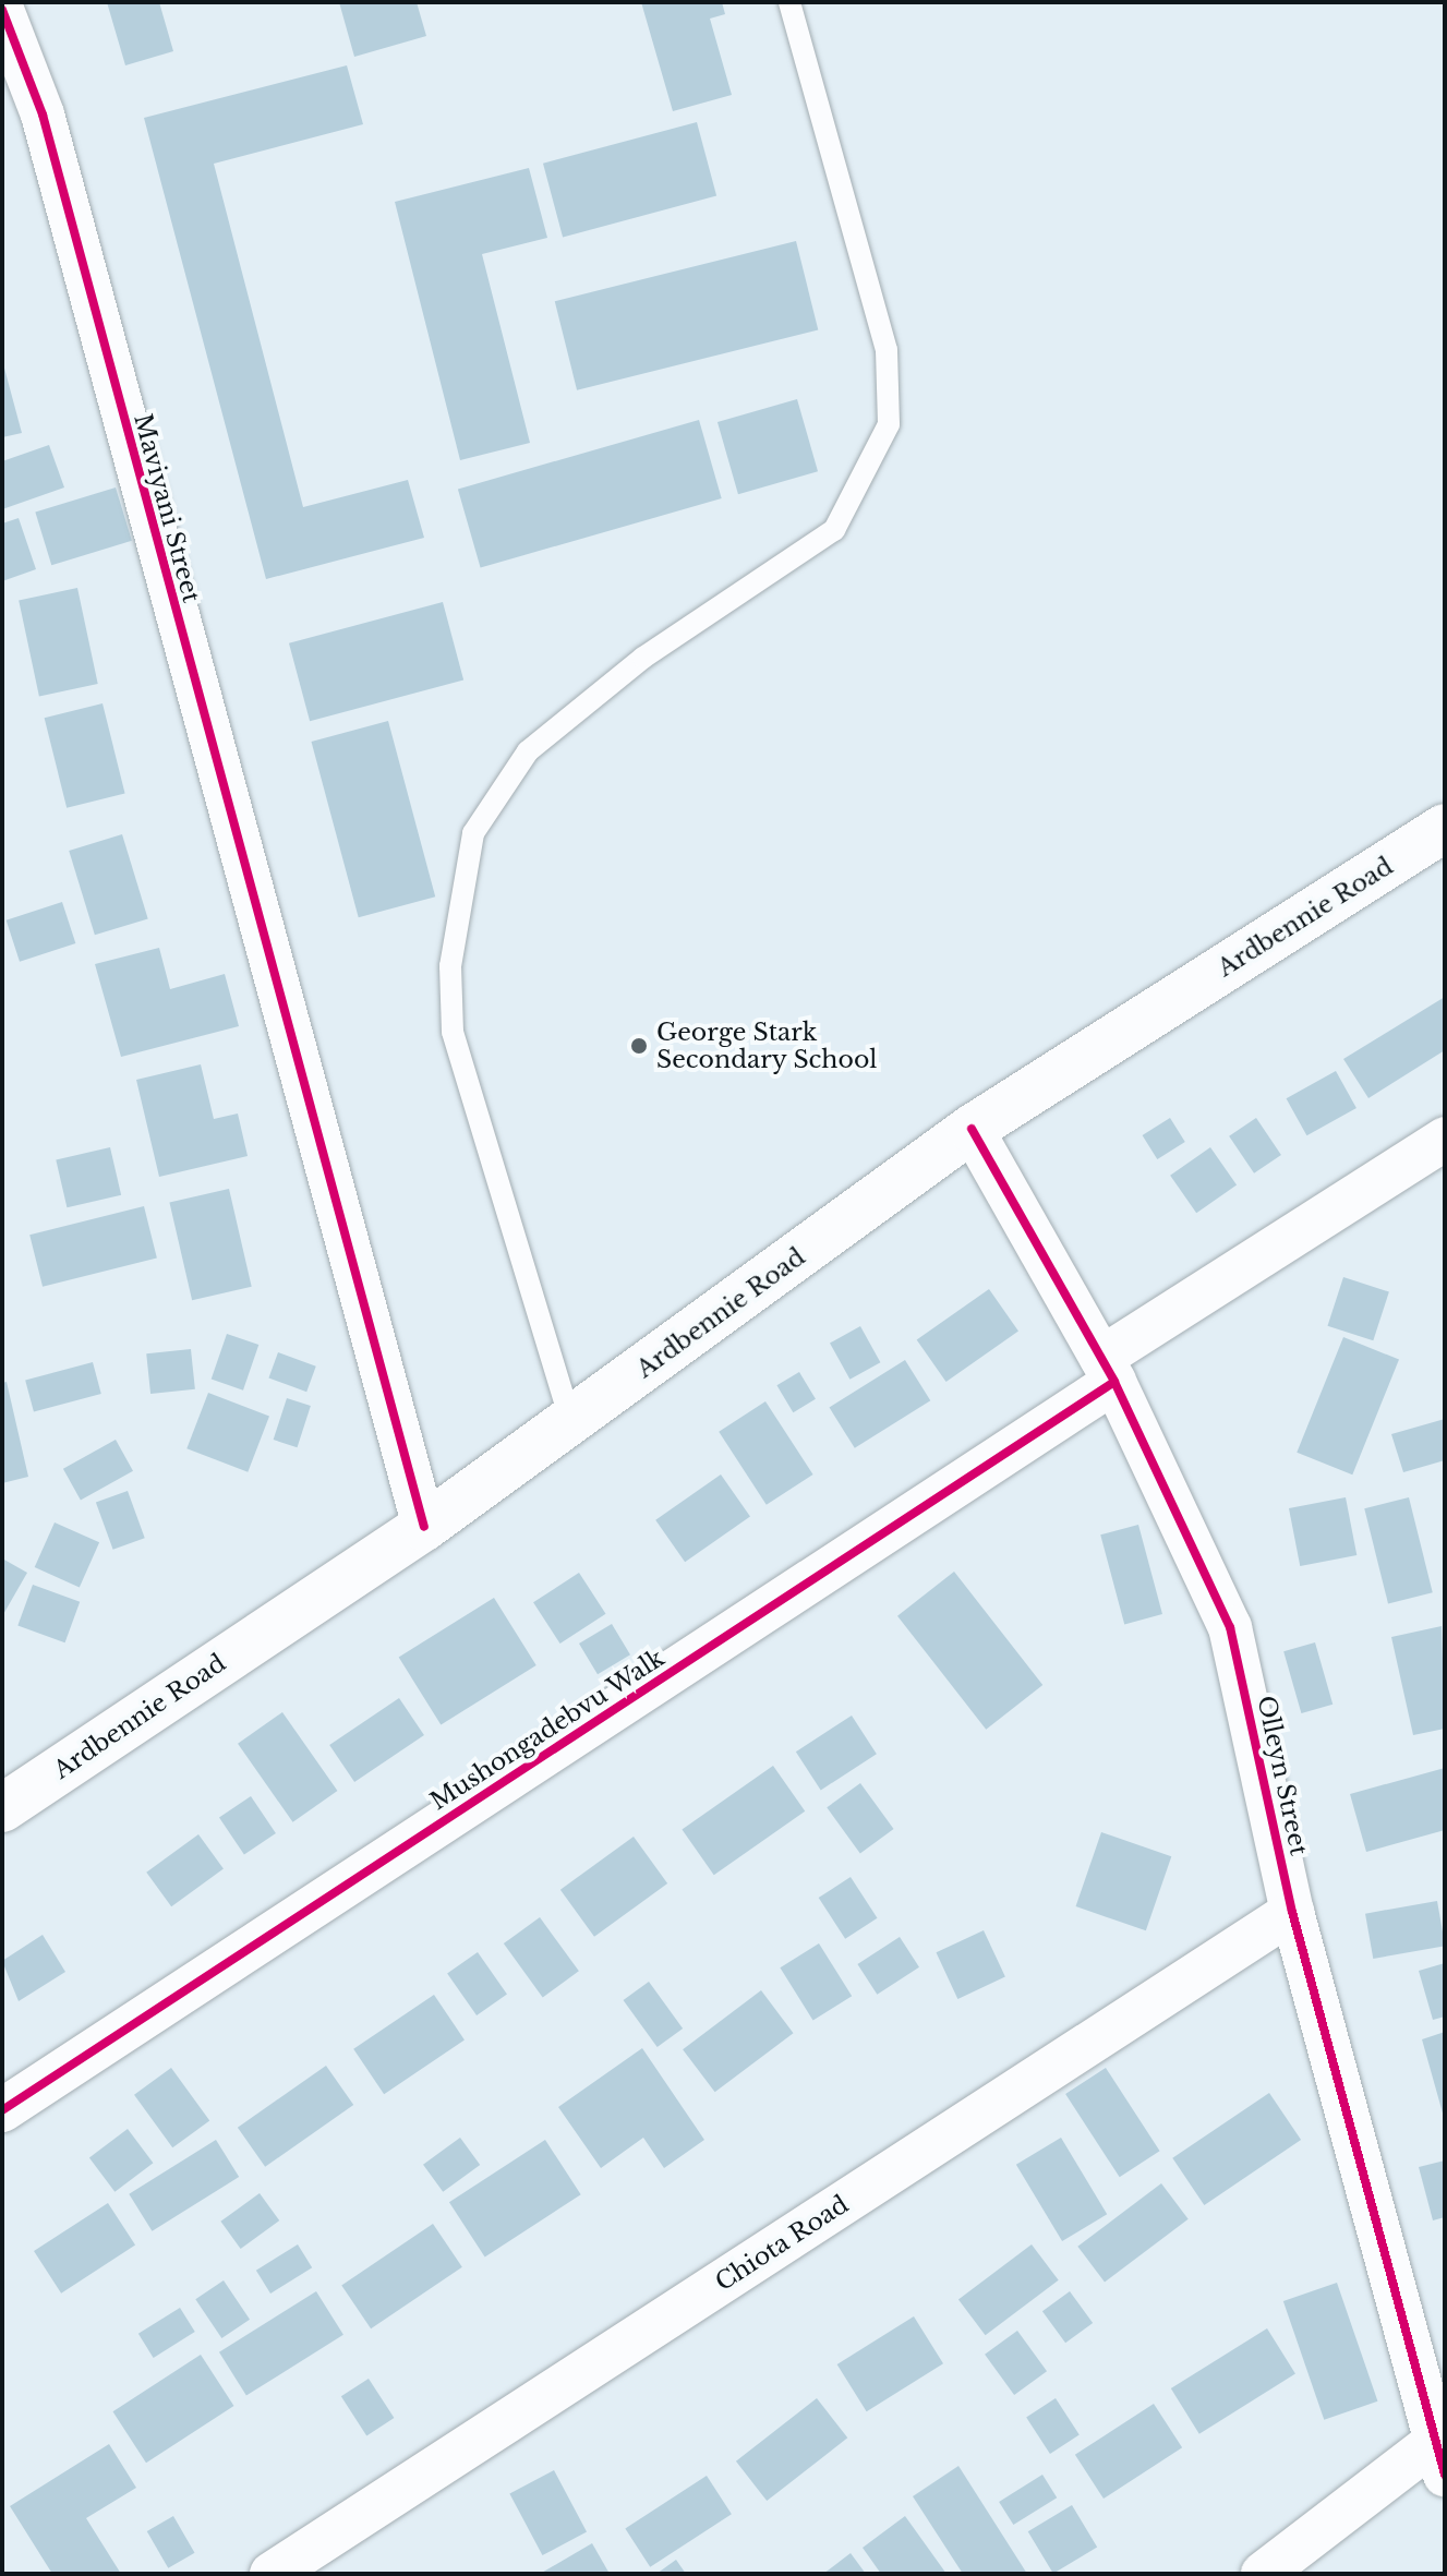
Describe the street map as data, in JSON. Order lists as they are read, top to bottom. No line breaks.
{"streets":{"main road":["Ardbennie Road"],"street":["Maviyani Street","Mushongadebvu Walk","Olleyn Street","Chiota Road"]},"crossings":[["Maviyani Street","Ardbennie Road"],["Ardbennie Road","Olleyn Street"],["Mushongadebvu Walk","Olleyn Street"],["Olleyn Street","Chiota Road"]],"places":["George Stark Secondary School"]}
